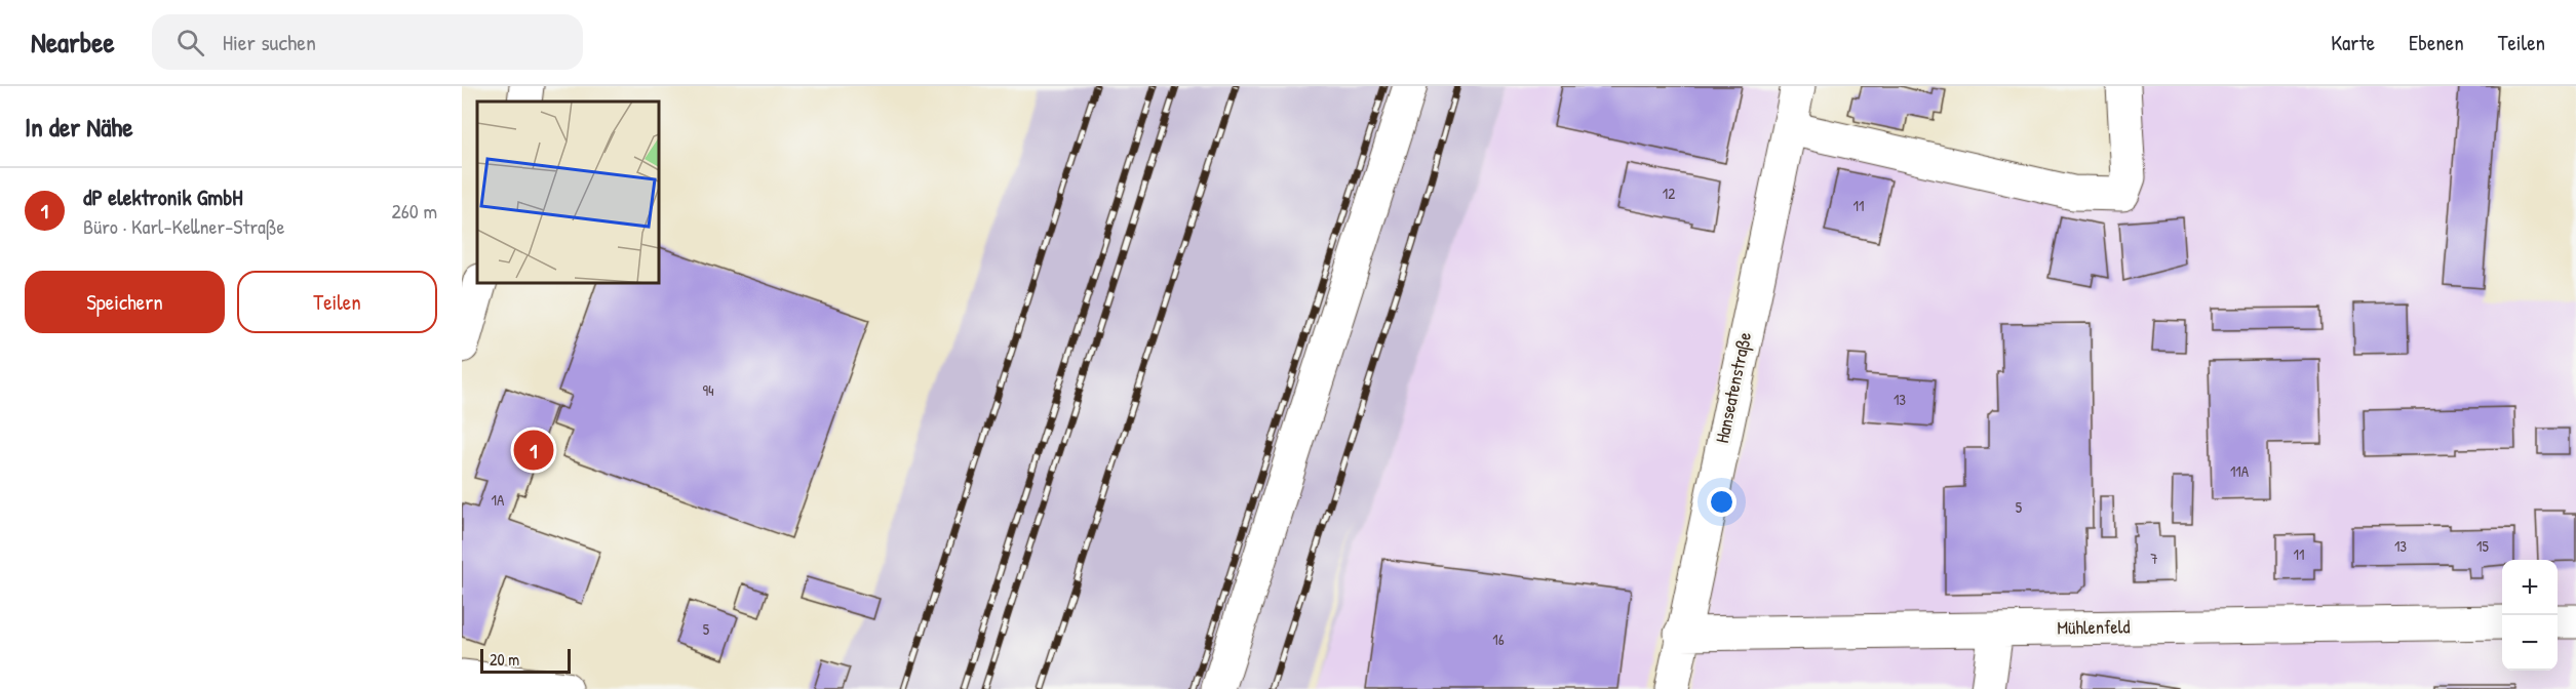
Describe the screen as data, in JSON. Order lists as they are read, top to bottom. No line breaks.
{"streets":{"street":["Hanseatenstraße","Mühlenfeld"]},"crossings":[["Hanseatenstraße","Mühlenfeld"]],"house_numbers":["12","11","94","13","11A","1A","5","13","15","11","7","5","16"],"scale_bar":"20 m","page":{"header":"Nearbee","search":"Hier suchen","nav":["Karte","Ebenen","Teilen"],"heading":"In der Nähe","list":[{"mark":"1","name":"dP elektronik GmbH","note":"Büro · Karl-Kellner-Straße","value":"260 m"}],"buttons":["Speichern","Teilen"],"pins":"1","map_buttons":["+","−"],"scale":"20 m"}}
